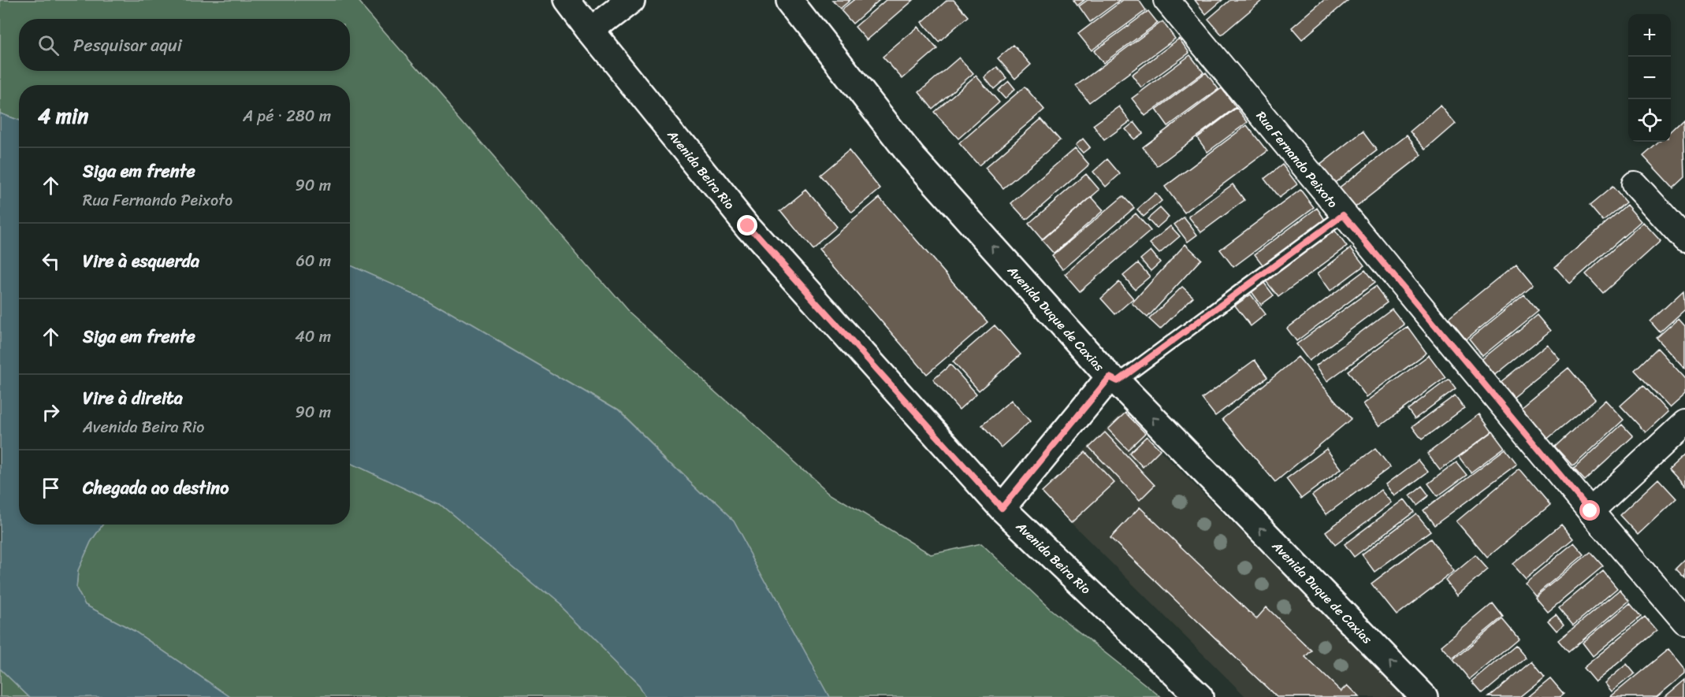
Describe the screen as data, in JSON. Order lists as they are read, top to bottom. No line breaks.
{"streets":{"main road":["Avenida Beira Rio","Avenida Duque de Caxias"],"street":["Rua Fernando Peixoto"]},"one_way":["Avenida Duque de Caxias"],"page":{"map_buttons":["+","−"],"search":"Pesquisar aqui","heading":["4 min","A pé · 280 m"],"list":[["Siga em frente","Rua Fernando Peixoto","90 m"],["Vire à esquerda","60 m"],["Siga em frente","40 m"],["Vire à direita","Avenida Beira Rio","90 m"],"Chegada ao destino"]}}
